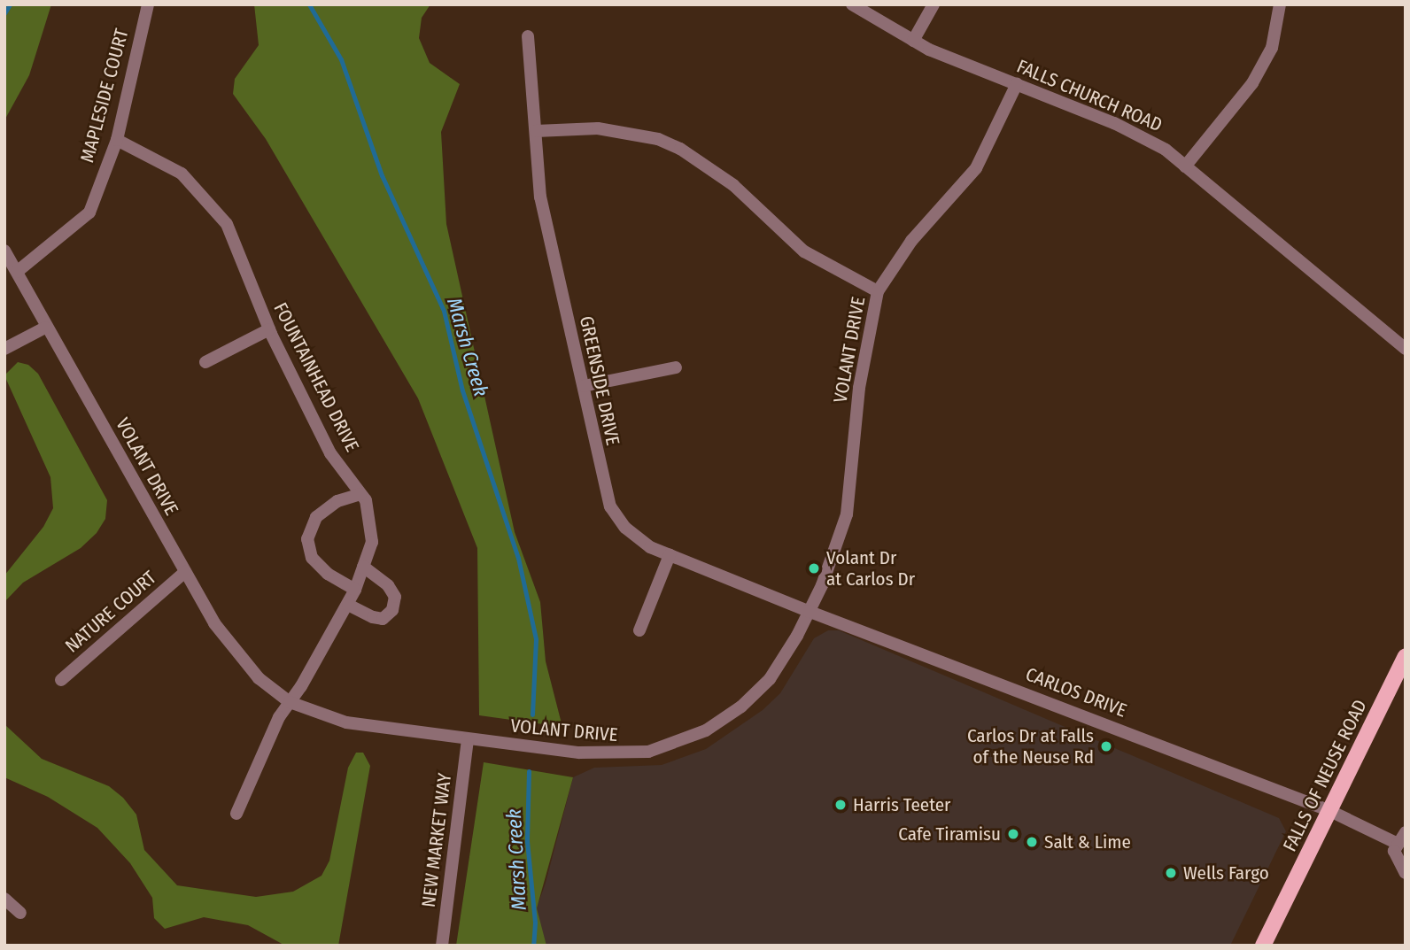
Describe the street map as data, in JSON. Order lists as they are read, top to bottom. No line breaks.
{"streets":{"main road":["FALLS OF NEUSE ROAD"],"street":["MAPLESIDE COURT","FALLS CHURCH ROAD","VOLANT DRIVE","FOUNTAINHEAD DRIVE","GREENSIDE DRIVE","NATURE COURT","CARLOS DRIVE","NEW MARKET WAY"]},"crossings":[["MAPLESIDE COURT","VOLANT DRIVE"],["MAPLESIDE COURT","FOUNTAINHEAD DRIVE"],["FALLS CHURCH ROAD","VOLANT DRIVE"],["VOLANT DRIVE","FOUNTAINHEAD DRIVE"],["VOLANT DRIVE","GREENSIDE DRIVE"],["VOLANT DRIVE","NATURE COURT"],["VOLANT DRIVE","CARLOS DRIVE"],["VOLANT DRIVE","NEW MARKET WAY"],["GREENSIDE DRIVE","CARLOS DRIVE"],["CARLOS DRIVE","FALLS OF NEUSE ROAD"]],"water":["Marsh Creek"],"places":["Volant Dr at Carlos Dr","Carlos Dr at Falls of the Neuse Rd","Harris Teeter","Cafe Tiramisu","Salt & Lime","Wells Fargo"]}
